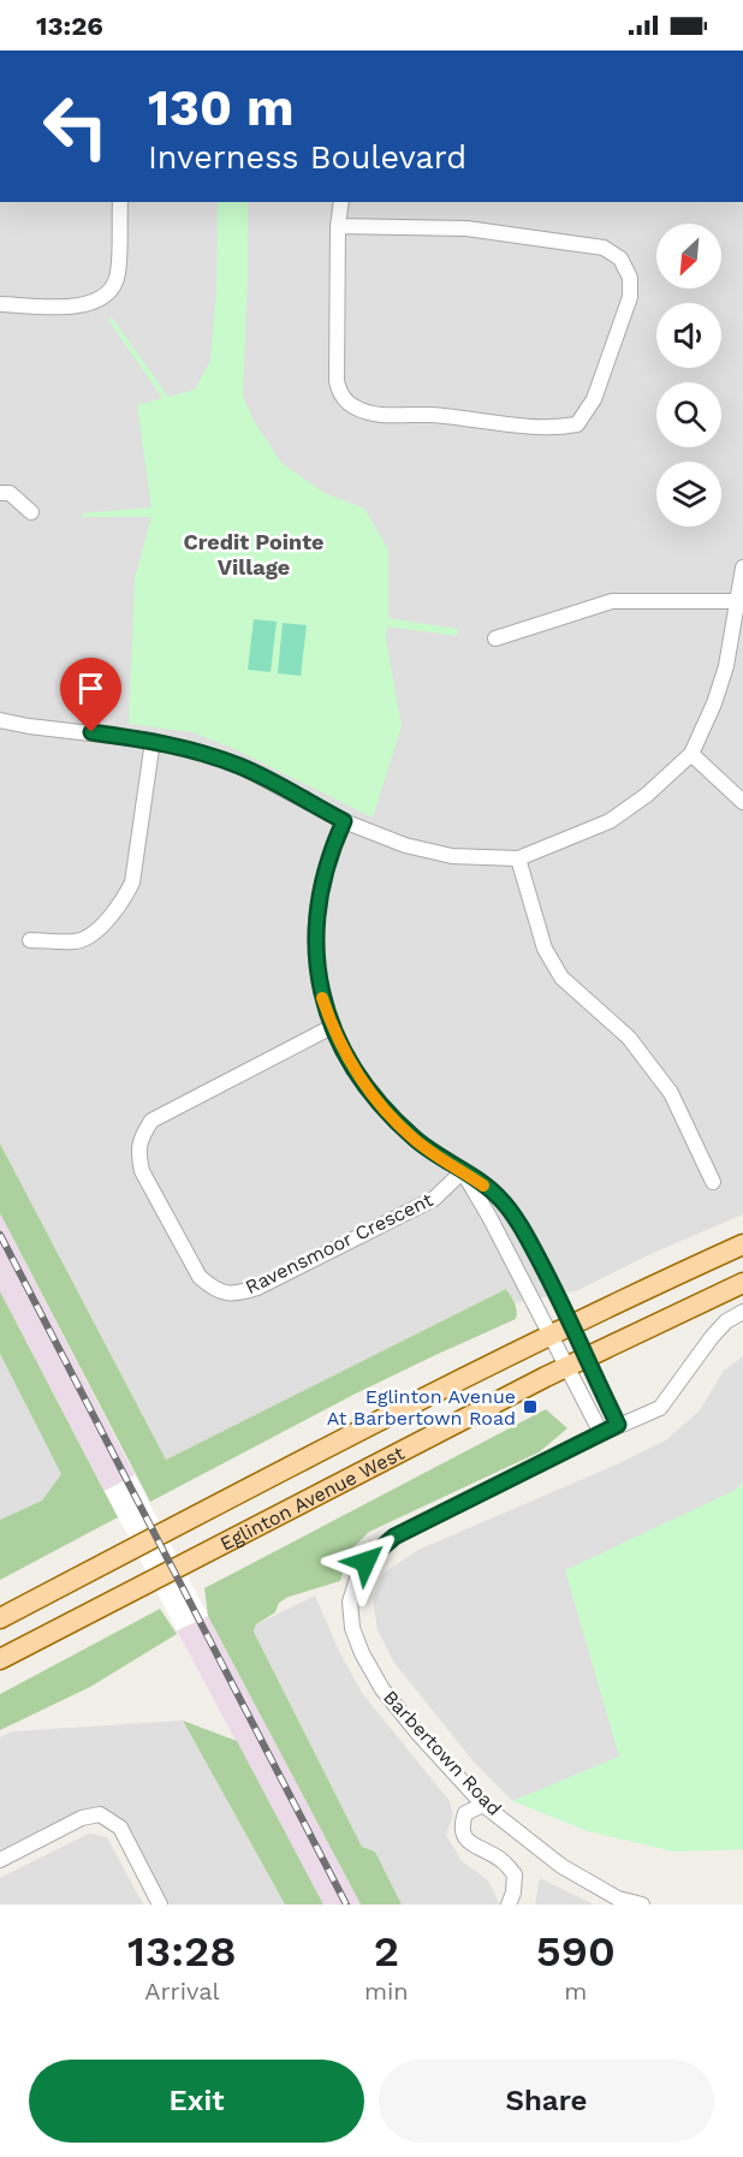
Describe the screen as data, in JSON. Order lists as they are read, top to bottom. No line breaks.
{"streets":{"main road":["Eglinton Avenue West"],"street":["Ravensmoor Crescent","Barbertown Road"]},"districts":["Credit Pointe Village"],"places":{"transit":["Eglinton Avenue At Barbertown Road"]},"north":"bottom left","page":{"status":"13:26","turn":["130 m","Inverness Boulevard"],"eta":["13:28","Arrival","2","min","590","m"],"buttons":["Exit","Share"]}}
